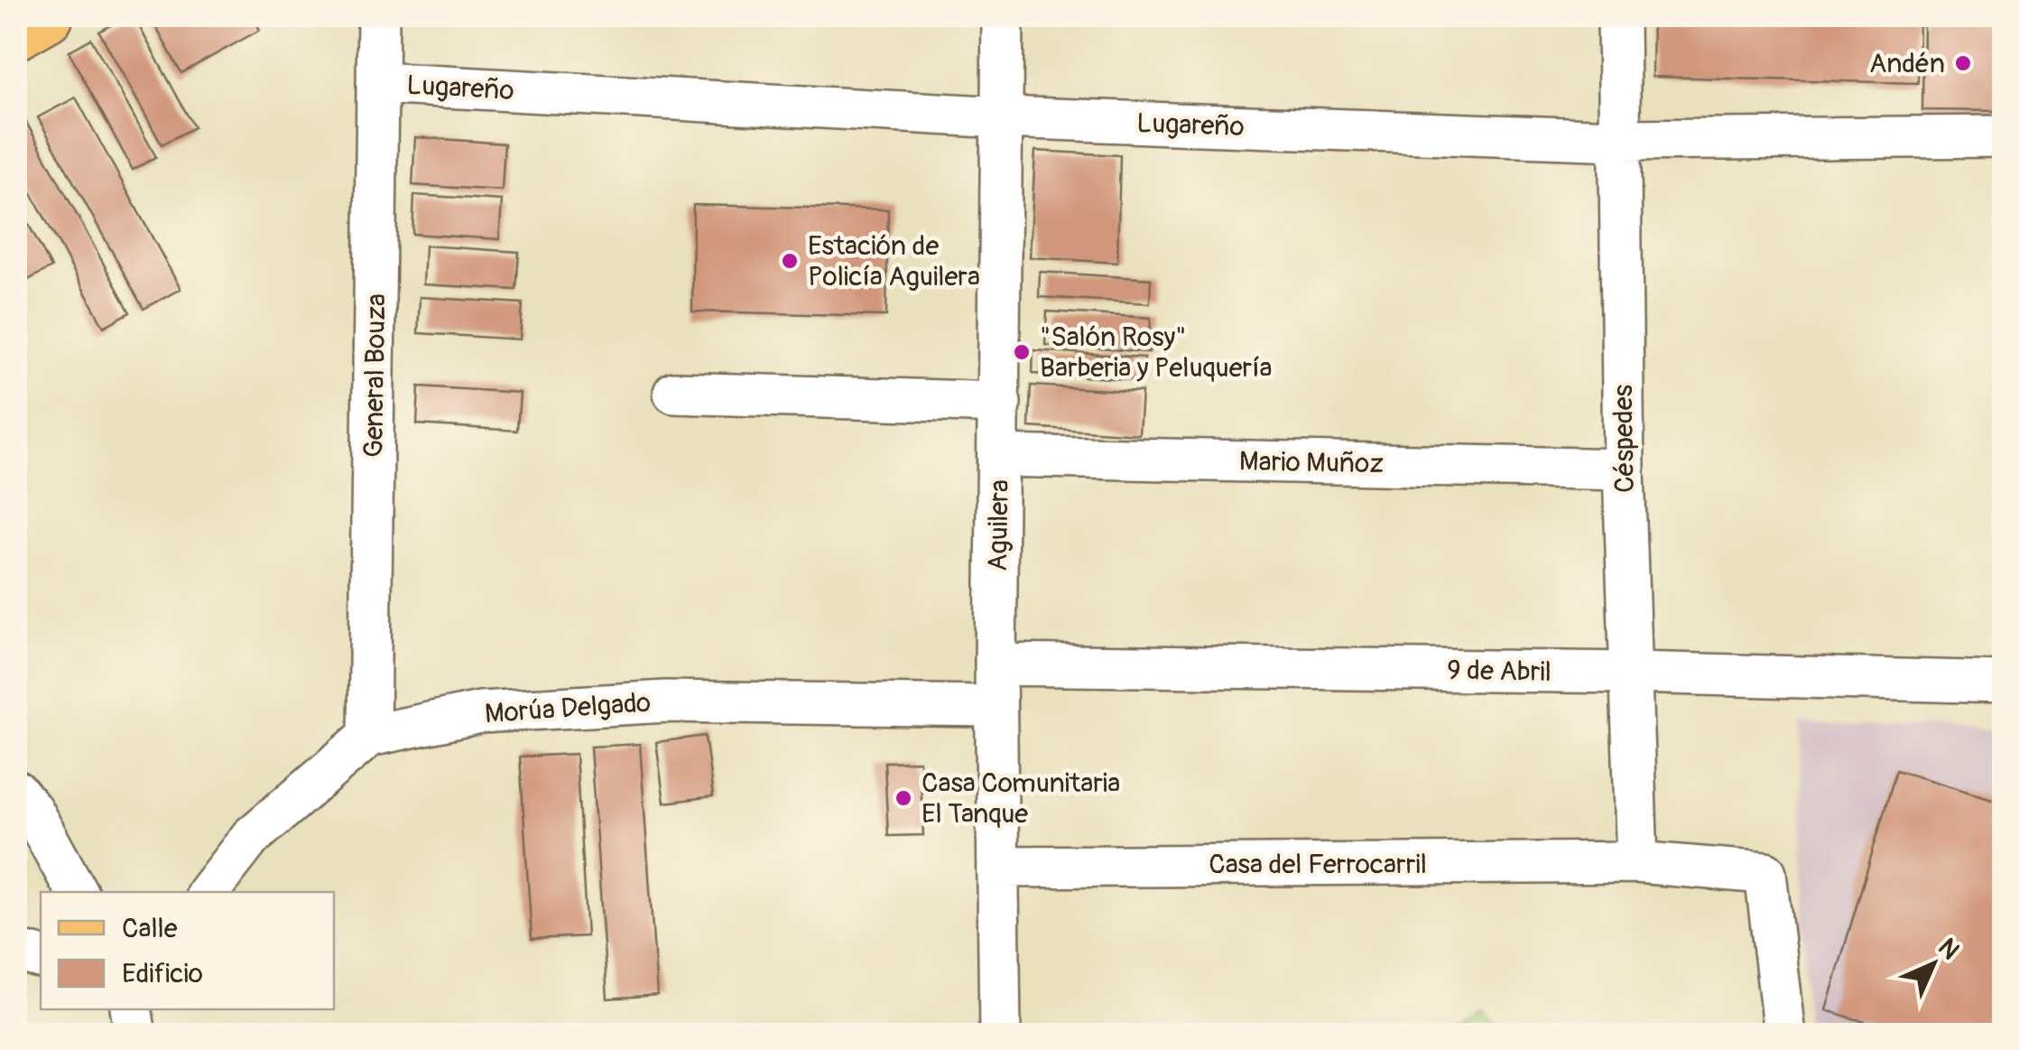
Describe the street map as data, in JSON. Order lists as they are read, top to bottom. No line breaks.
{"streets":{"street":["Lugareño","General Bouza","Céspedes","Mario Muñoz","Aguilera","9 de Abril","Morúa Delgado","Casa del Ferrocarril"]},"crossings":[["Lugareño","General Bouza"],["Lugareño","Céspedes"],["Lugareño","Aguilera"],["General Bouza","Morúa Delgado"],["Céspedes","Mario Muñoz"],["Céspedes","9 de Abril"],["Céspedes","Casa del Ferrocarril"],["Mario Muñoz","Aguilera"],["Aguilera","9 de Abril"],["Aguilera","Morúa Delgado"],["Aguilera","Casa del Ferrocarril"]],"places":["Andén","Estación de Policía Aguilera","\"Salón Rosy\" Barberia y Peluquería","Casa Comunitaria El Tanque"],"legend":["Calle","Edificio"],"north":"top right"}
